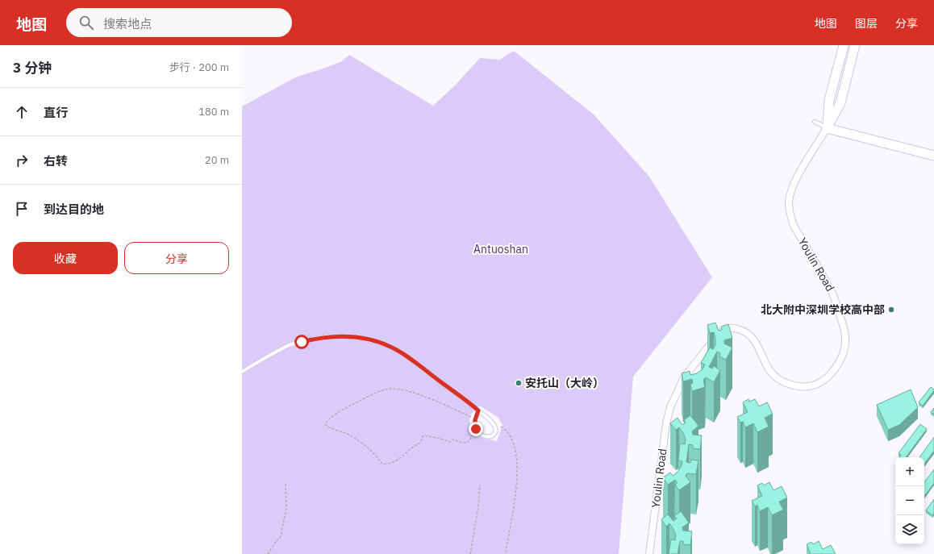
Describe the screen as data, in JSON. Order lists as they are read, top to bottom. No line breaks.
{"streets":{"street":["Youlin Road"]},"parks":["Antuoshan"],"places":["北大附中深圳学校高中部","安托山（大岭）"],"page":{"header":"地图","search":"搜索地点","nav":["地图","图层","分享"],"heading":["3 分钟","步行 · 200 m"],"list":[["直行","180 m"],["右转","20 m"],"到达目的地"],"buttons":["收藏","分享"],"map_buttons":["+","−"]}}
